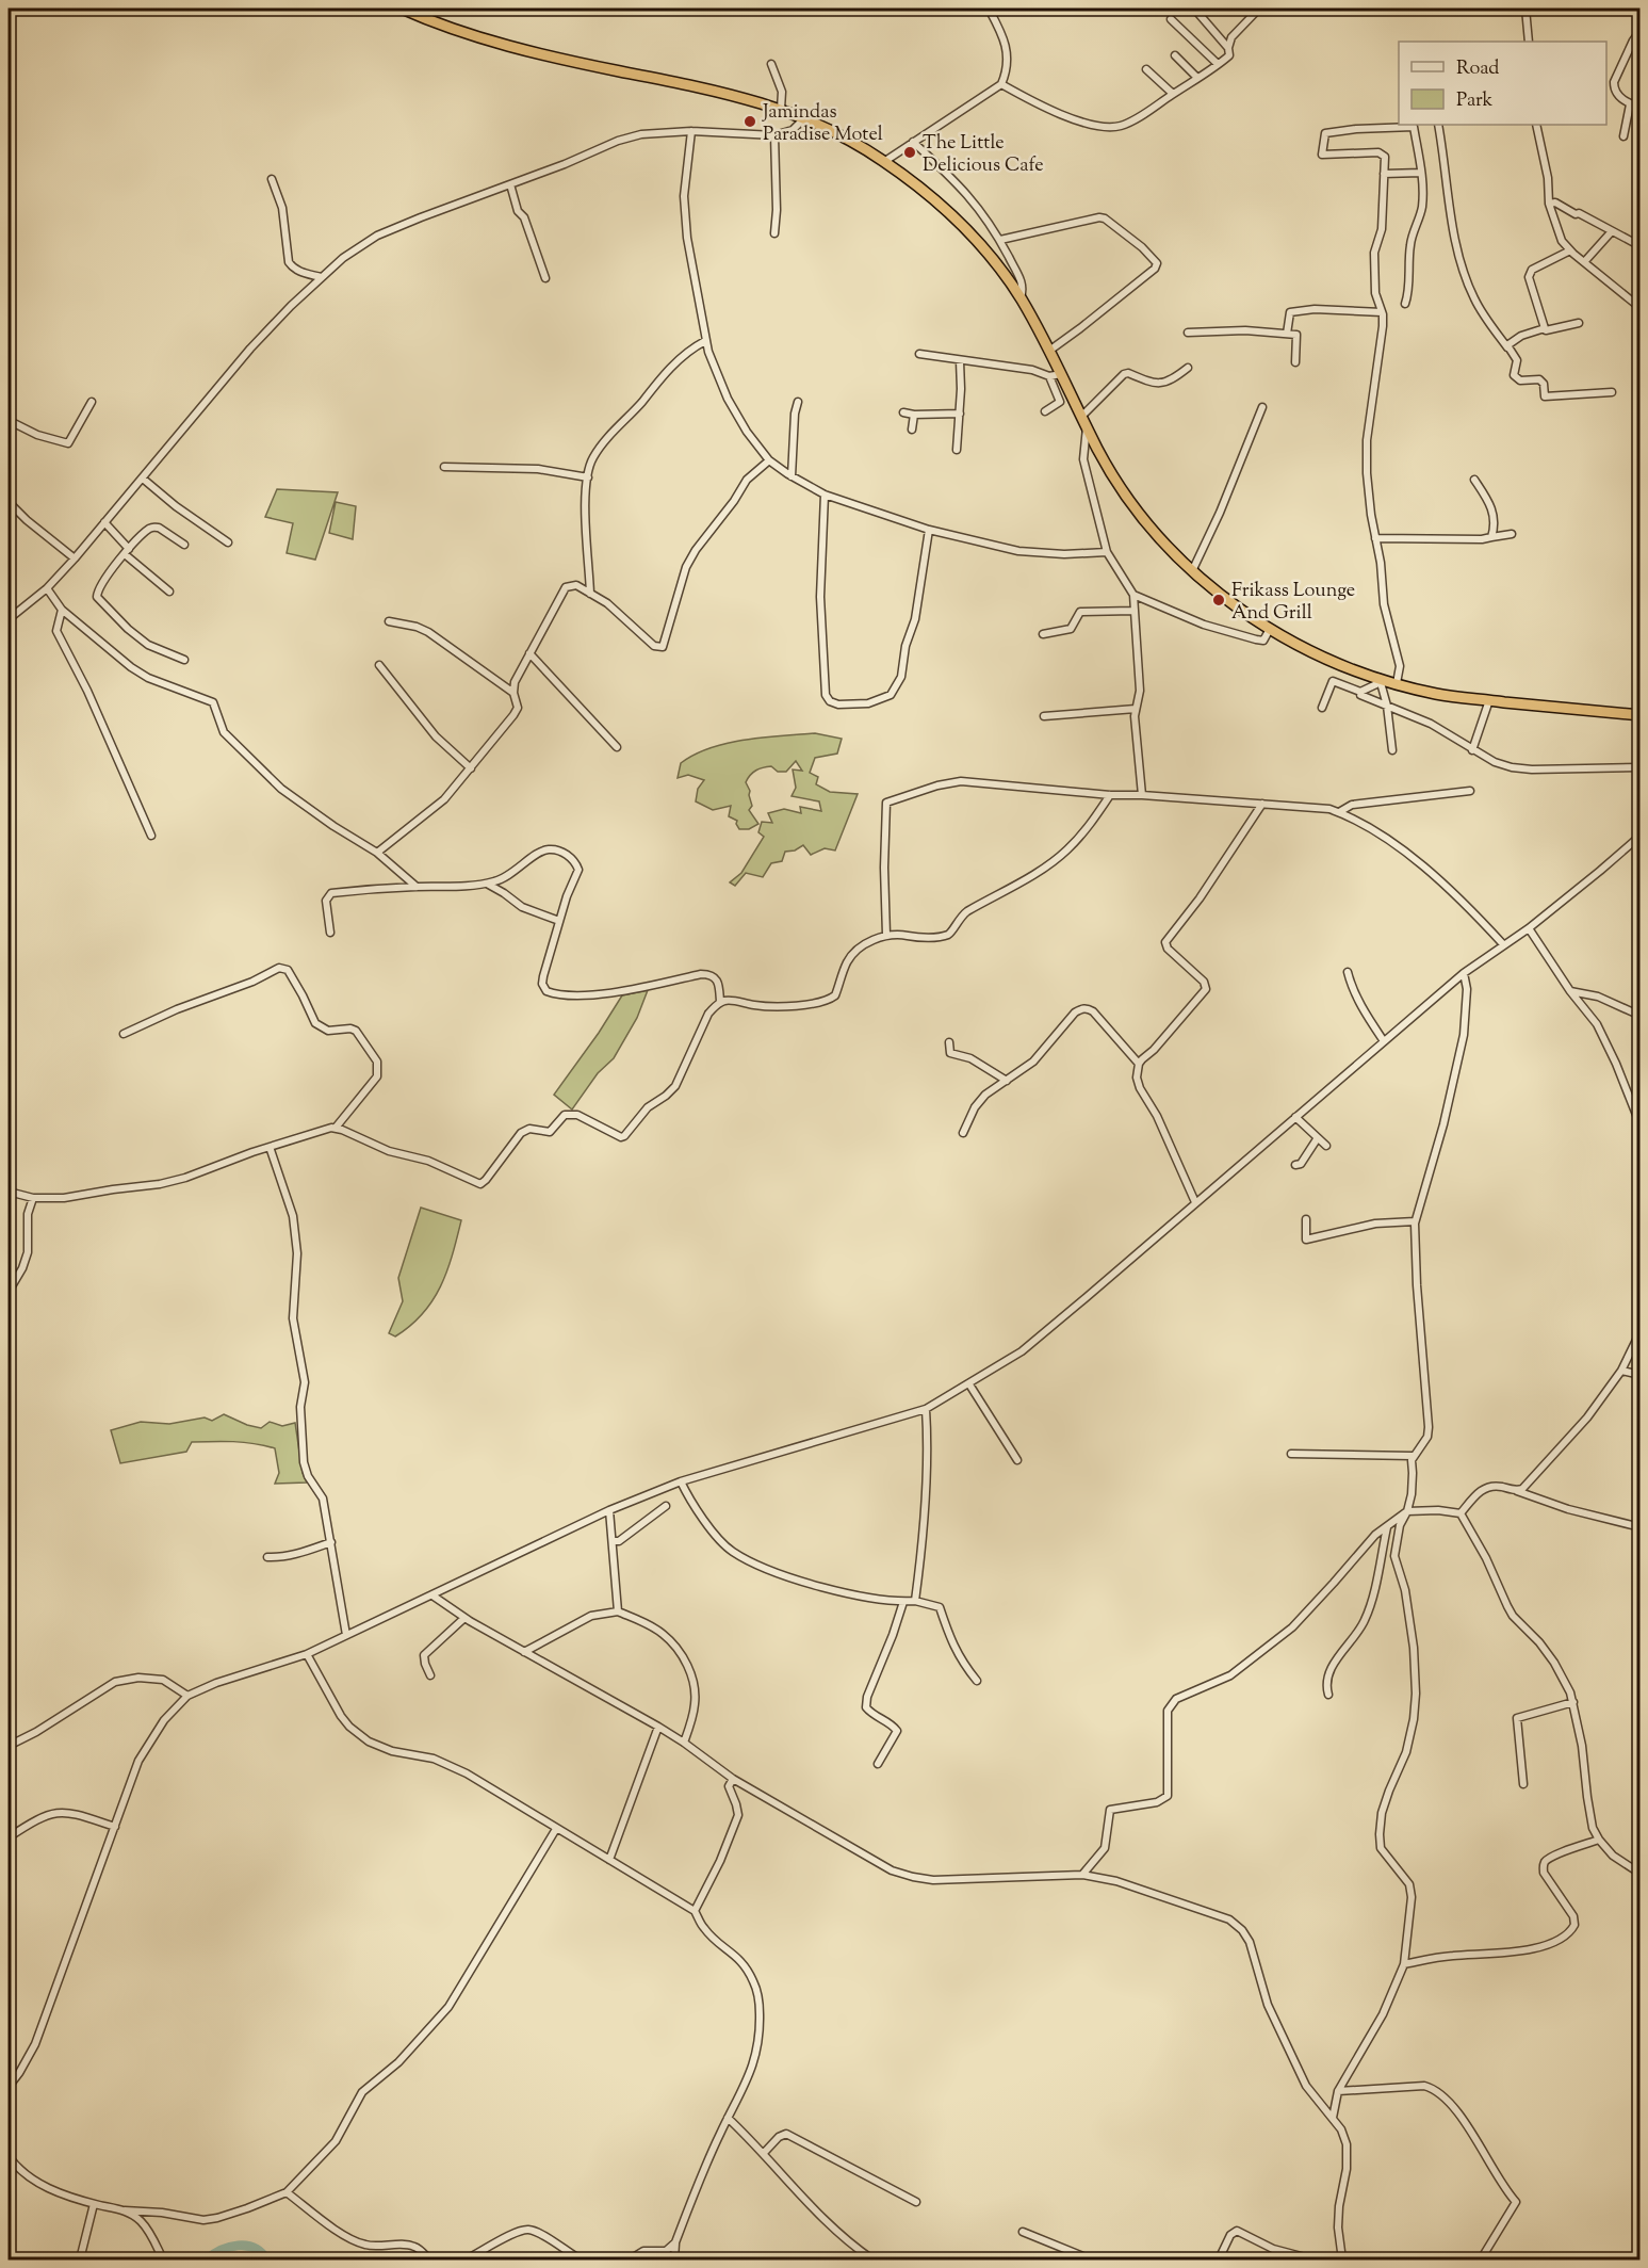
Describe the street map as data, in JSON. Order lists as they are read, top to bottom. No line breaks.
{"places":["Jamindas Paradise Motel","The Little Delicious Cafe","Frikass Lounge And Grill"],"legend":["Road","Park"]}
